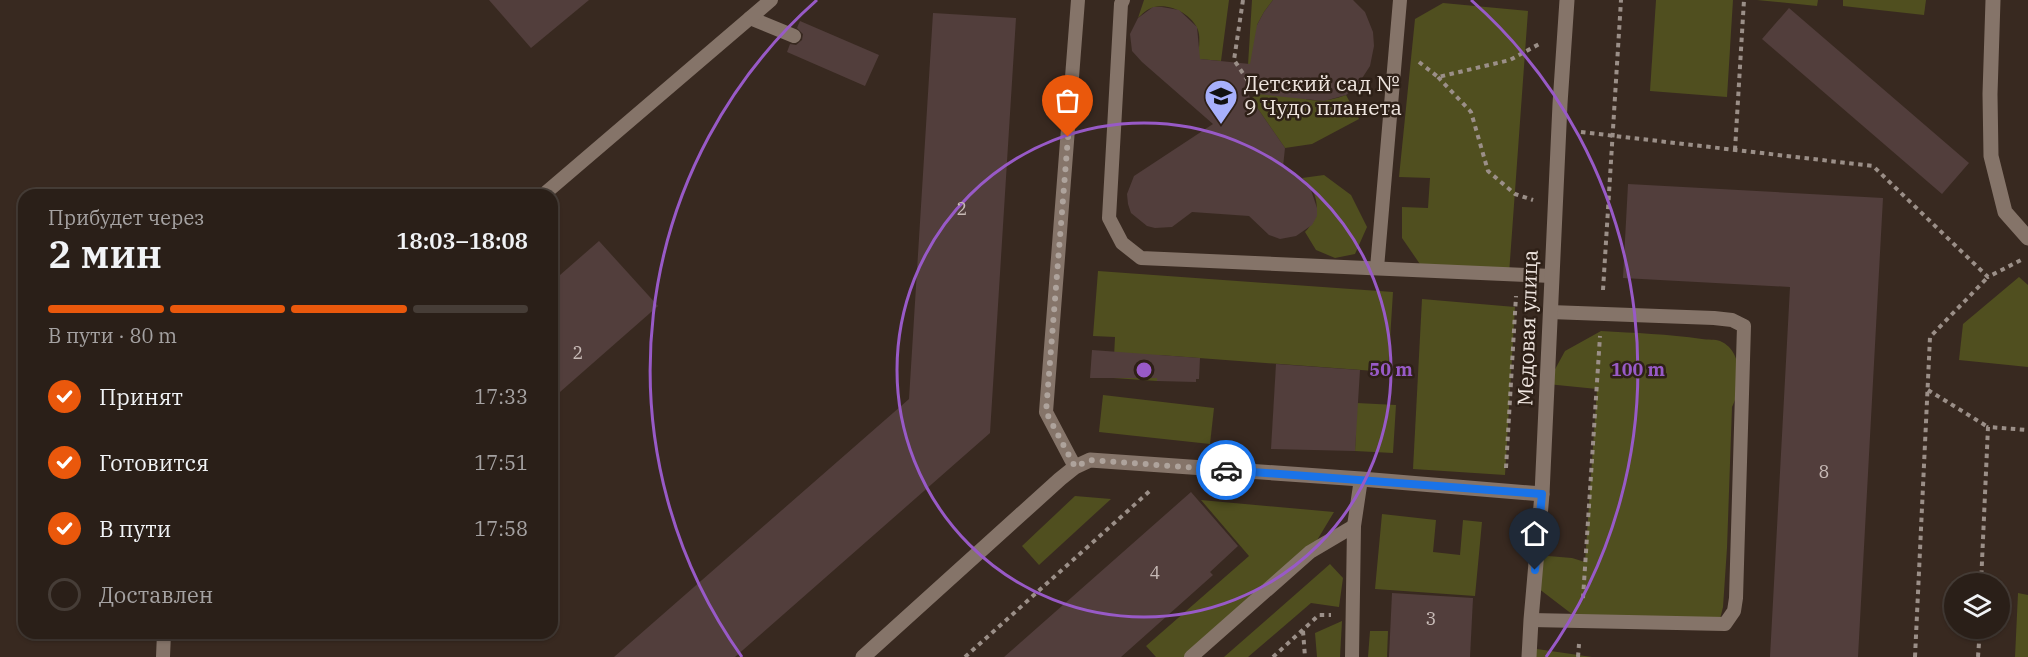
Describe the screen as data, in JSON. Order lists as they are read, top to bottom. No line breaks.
{"streets":{"street":["Медовая улица"]},"places":{"school or university":["Детский сад № 9 Чудо планета"]},"house_numbers":["2","2","8","4","3"],"page":{"heading":["2 мин","Прибудет через","18:03–18:08"],"bar":"В пути · 80 m","list":[["Принят","17:33"],["Готовится","17:51"],["В пути","17:58"],"Доставлен"]},"rings":["50 m","100 m"]}
